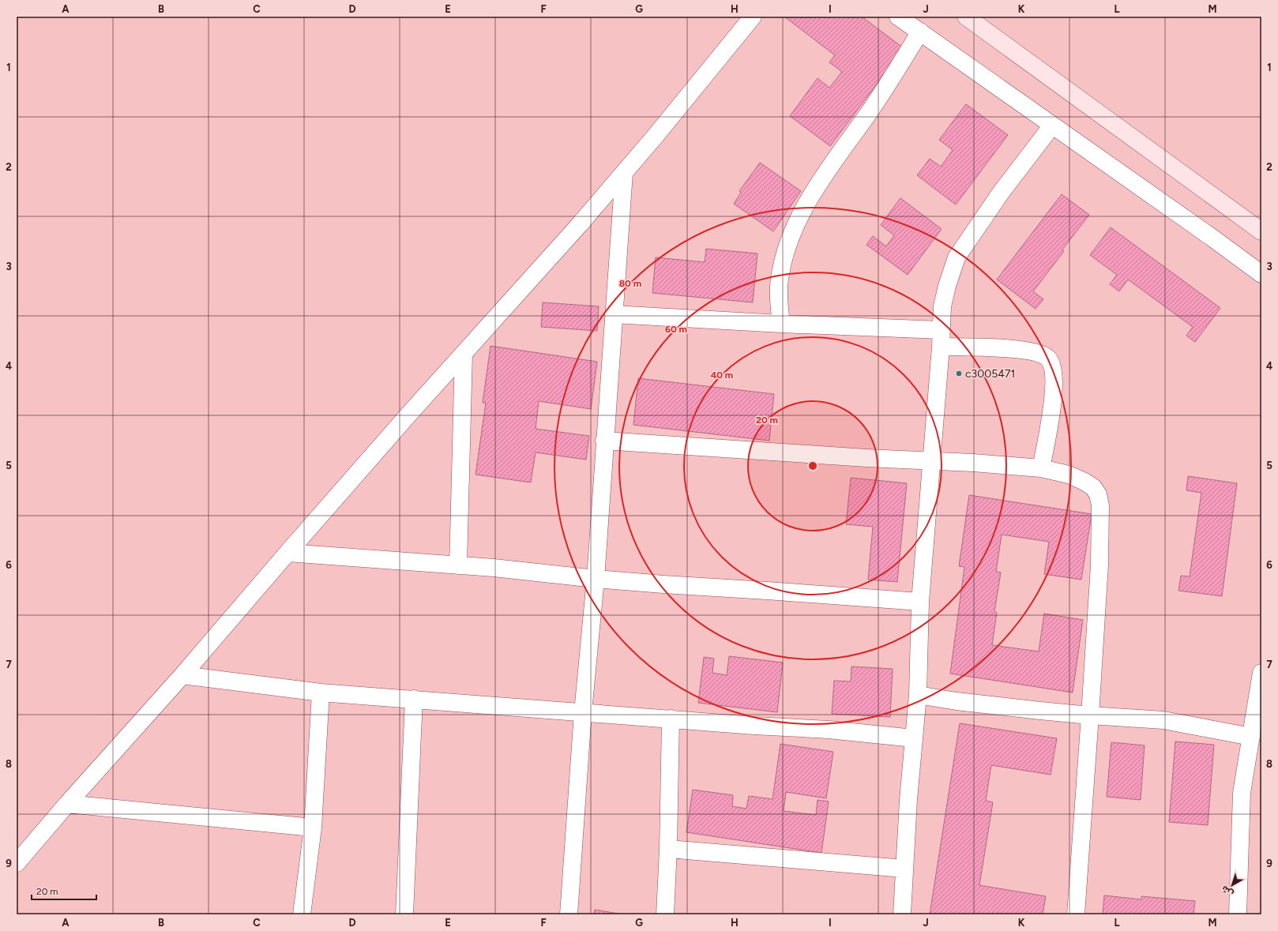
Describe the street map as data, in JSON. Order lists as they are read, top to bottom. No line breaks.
{"places":["c3005471"],"scale_bar":"20 m","north":"bottom left","grid":{"columns":["A","B","C","D","E","F","G","H","I","J","K","L","M"],"rows":["1","2","3","4","5","6","7","8","9"]},"rings":["80 m","60 m","40 m","20 m"]}
